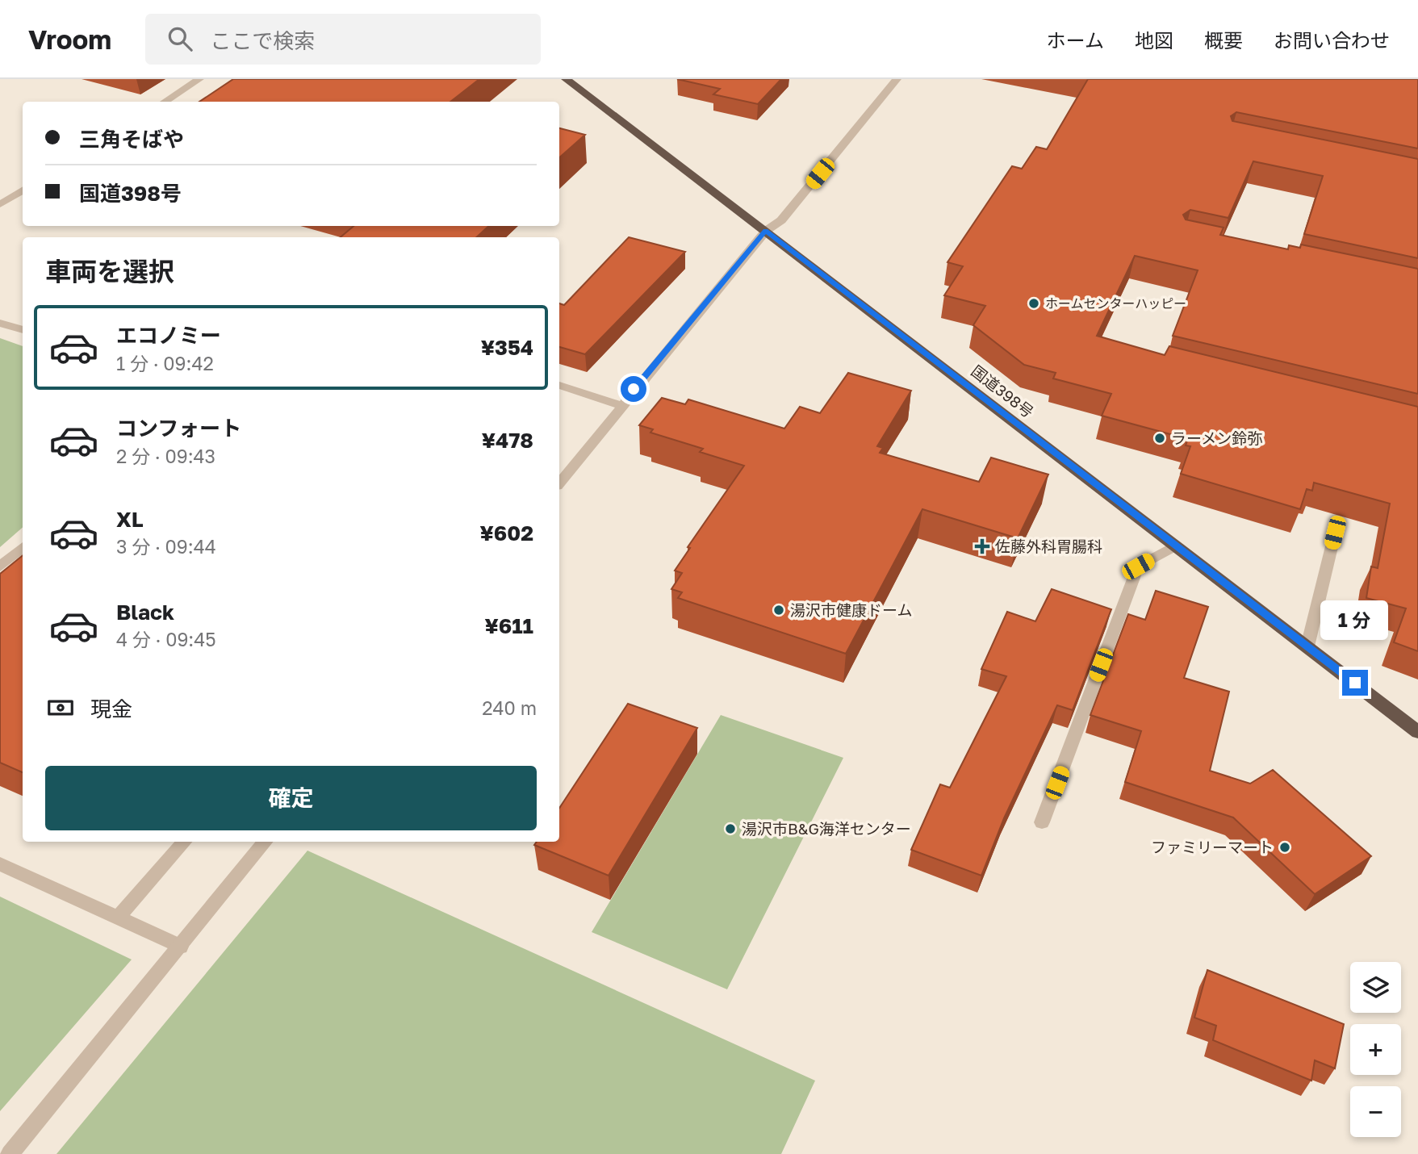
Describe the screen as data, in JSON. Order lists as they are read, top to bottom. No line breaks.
{"streets":{"highway":["国道398号"]},"places":{"other":["ホームセンターハッピー","ラーメン鈴弥","湯沢市健康ドーム","湯沢市B&G海洋センター","ファミリーマート"],"health":["佐藤外科胃腸科"]},"page":{"header":"Vroom","search":"ここで検索","nav":["ホーム","地図","概要","お問い合わせ"],"banner":["三角そばや","国道398号"],"heading":"車両を選択","list":[{"name":"エコノミー","note":"1 分 · 09:42","value":"¥354"},{"name":"コンフォート","note":"2 分 · 09:43","value":"¥478"},{"name":"XL","note":"3 分 · 09:44","value":"¥602"},{"name":"Black","note":"4 分 · 09:45","value":"¥611"}],"bubble":"1 分","pay":["現金","240 m"],"buttons":"確定","map_buttons":["+","−"]}}
